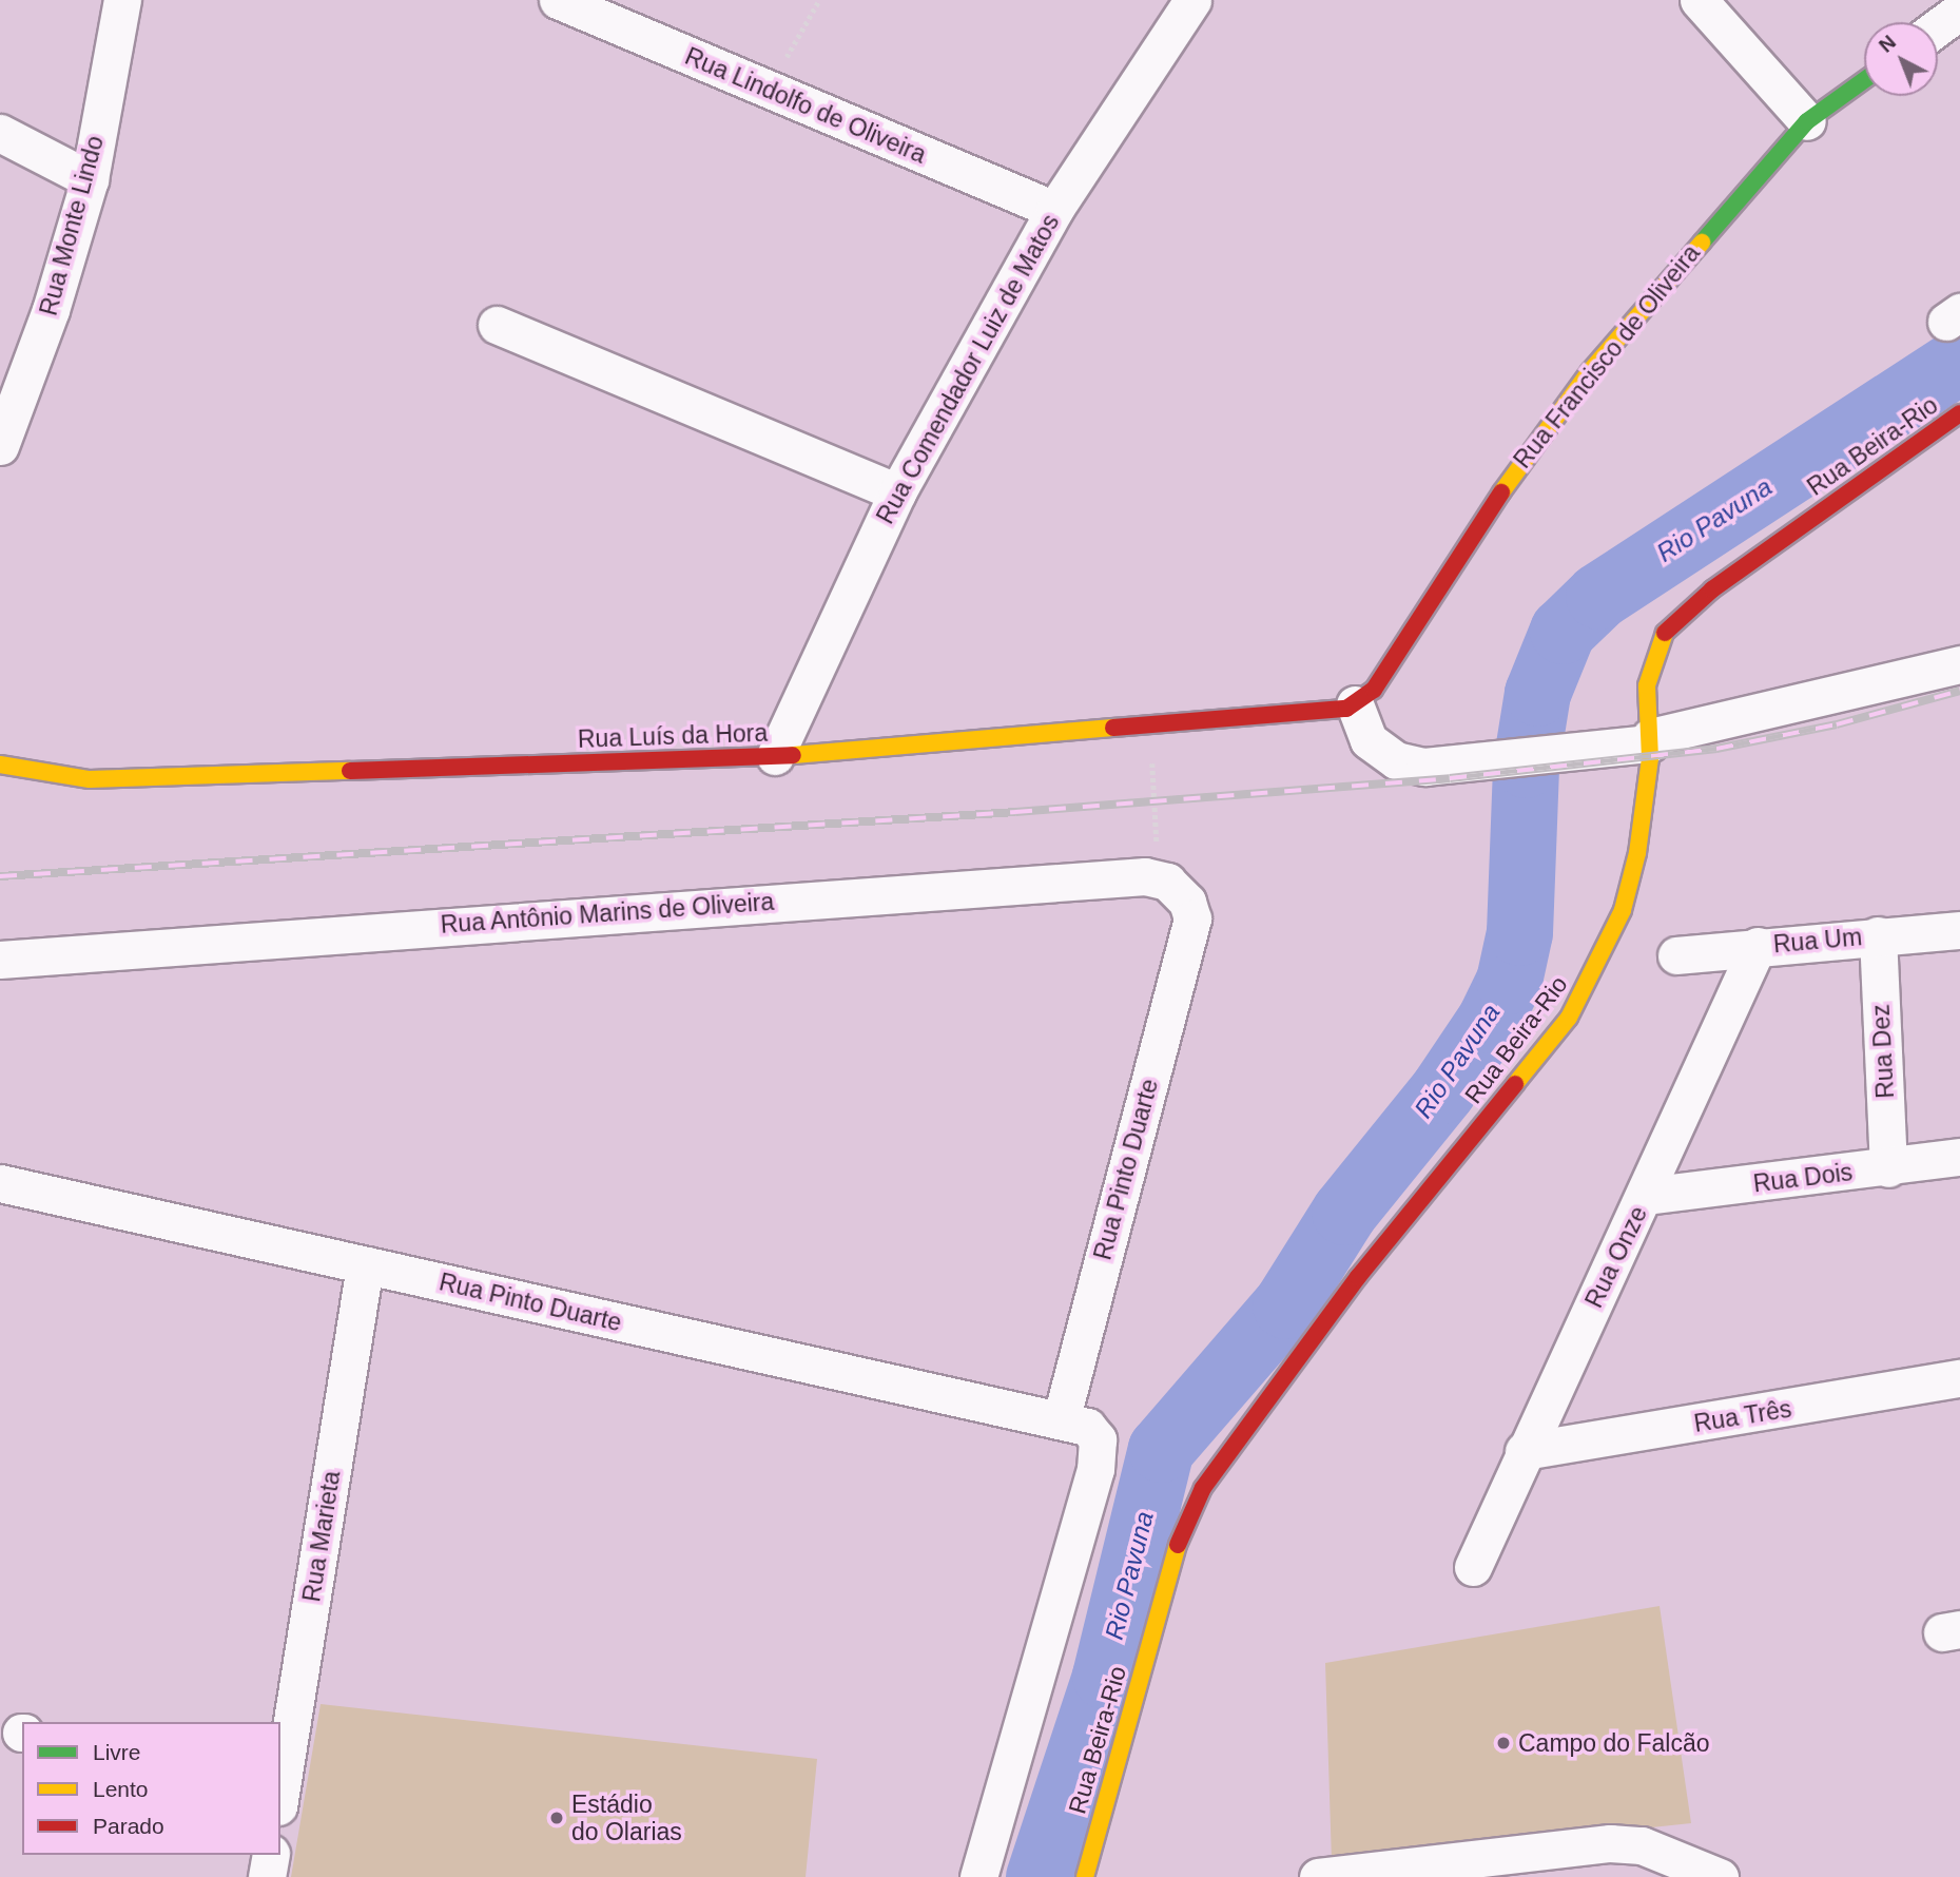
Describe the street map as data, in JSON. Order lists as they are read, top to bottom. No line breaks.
{"streets":{"street":["Rua Lindolfo de Oliveira","Rua Monte Lindo","Rua Francisco de Oliveira","Rua Comendador Luiz de Matos","Rua Beira-Rio","Rua Luís da Hora","Rua Antônio Marins de Oliveira","Rua Um","Rua Dez","Rua Pinto Duarte","Rua Dois","Rua Onze","Rua Três","Rua Marieta"]},"crossings":[["Rua Lindolfo de Oliveira","Rua Comendador Luiz de Matos"],["Rua Francisco de Oliveira","Rua Luís da Hora"],["Rua Comendador Luiz de Matos","Rua Luís da Hora"],["Rua Antônio Marins de Oliveira","Rua Pinto Duarte"],["Rua Um","Rua Dez"],["Rua Um","Rua Onze"],["Rua Dez","Rua Dois"],["Rua Pinto Duarte","Rua Marieta"],["Rua Dois","Rua Onze"],["Rua Onze","Rua Três"]],"water":["Rio Pavuna"],"places":["Campo do Falcão","Estádio do Olarias"],"legend":["Livre","Lento","Parado"],"north":"top left"}
